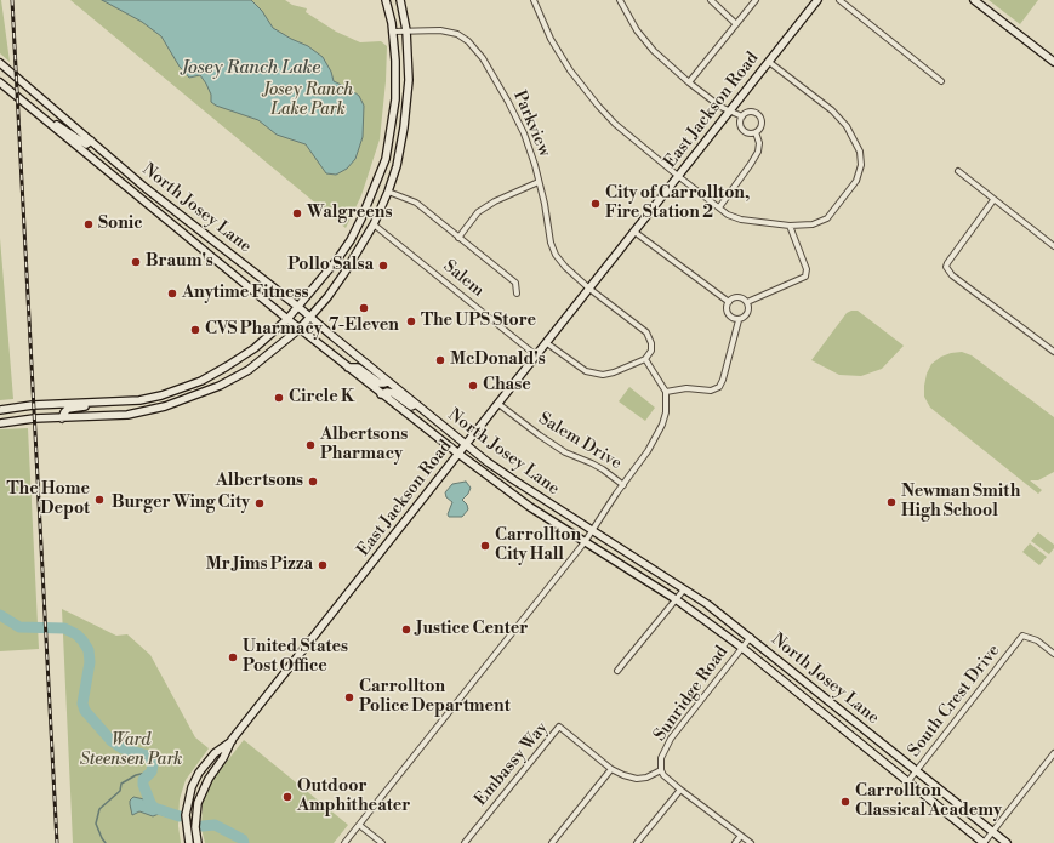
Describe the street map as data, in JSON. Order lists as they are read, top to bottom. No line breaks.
{"streets":{"main road":["East Jackson Road","North Josey Lane"],"street":["Parkview","Salem","Salem Drive","Sunridge Road","South Crest Drive","Embassy Way"]},"crossings":[["East Jackson Road","Parkview"],["East Jackson Road","North Josey Lane"],["East Jackson Road","Salem"],["East Jackson Road","Salem Drive"],["North Josey Lane","Sunridge Road"],["North Josey Lane","South Crest Drive"],["Sunridge Road","Embassy Way"]],"water":["Josey Ranch Lake"],"parks":["Josey Ranch Lake Park","Ward Steensen Park"],"places":["City of Carrollton, Fire Station 2","Walgreens","Sonic","Braum's","Pollo Salsa","Anytime Fitness","7-Eleven","The UPS Store","CVS Pharmacy","McDonald's","Chase","Circle K","Albertsons Pharmacy","Albertsons","The Home Depot","Newman Smith High School","Burger Wing City","Carrollton City Hall","Mr Jims Pizza","Justice Center","United States Post Office","Carrollton Police Department","Outdoor Amphitheater","Carrollton Classical Academy"]}
